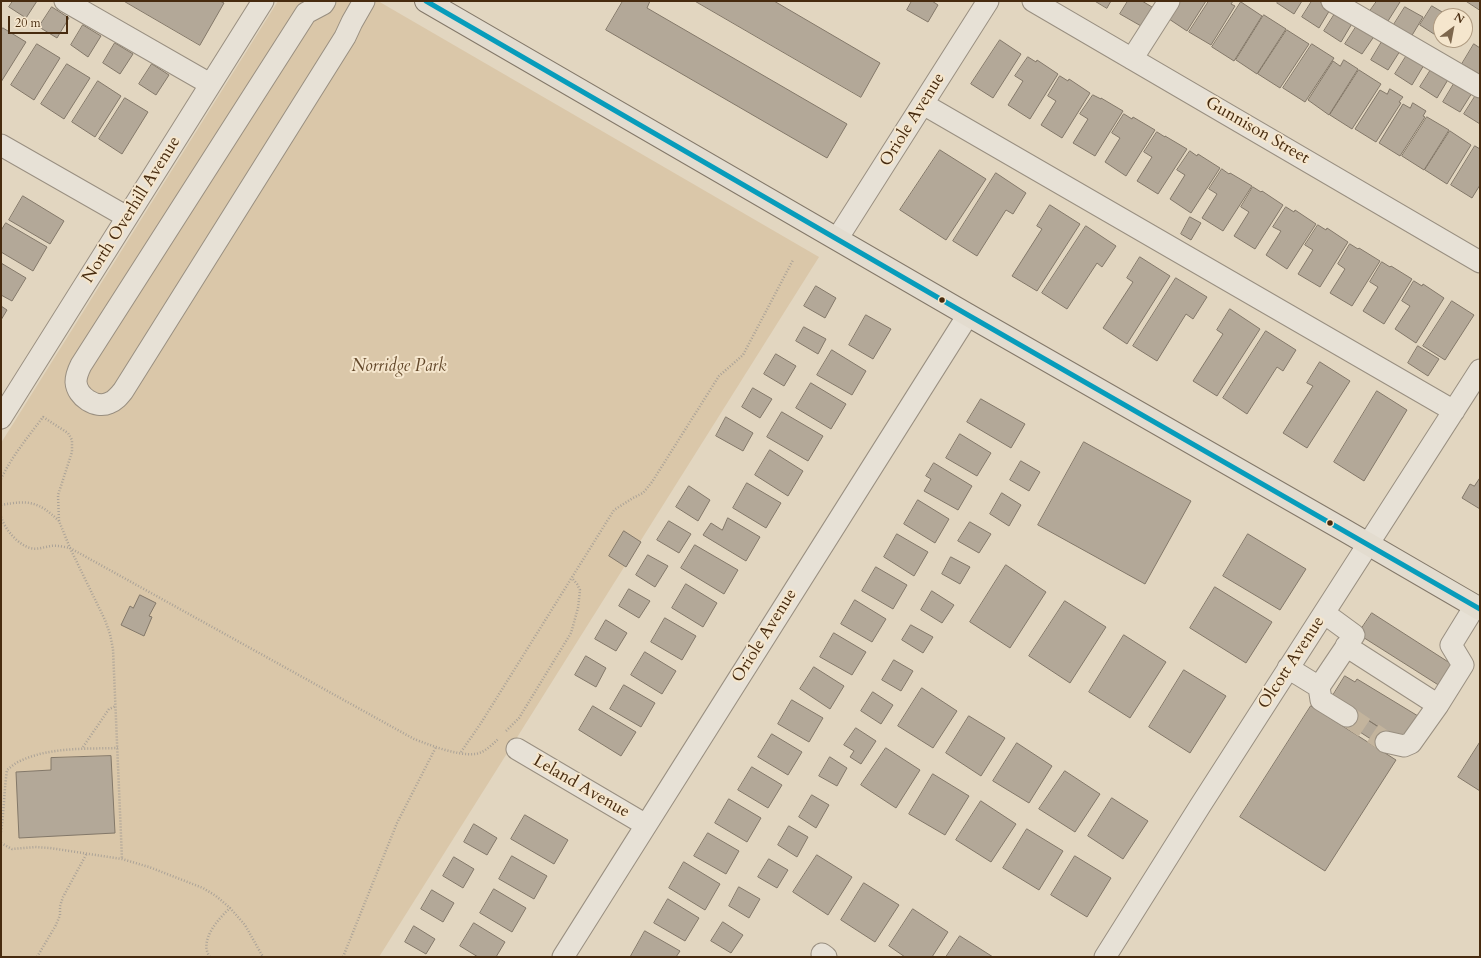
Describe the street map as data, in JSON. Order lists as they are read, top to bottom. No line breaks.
{"streets":{"street":["Oriole Avenue","Gunnison Street","North Overhill Avenue","Olcott Avenue","Leland Avenue"]},"crossings":[["Oriole Avenue","Leland Avenue"]],"parks":["Norridge Park"],"scale_bar":"20 m","north":"top right"}
